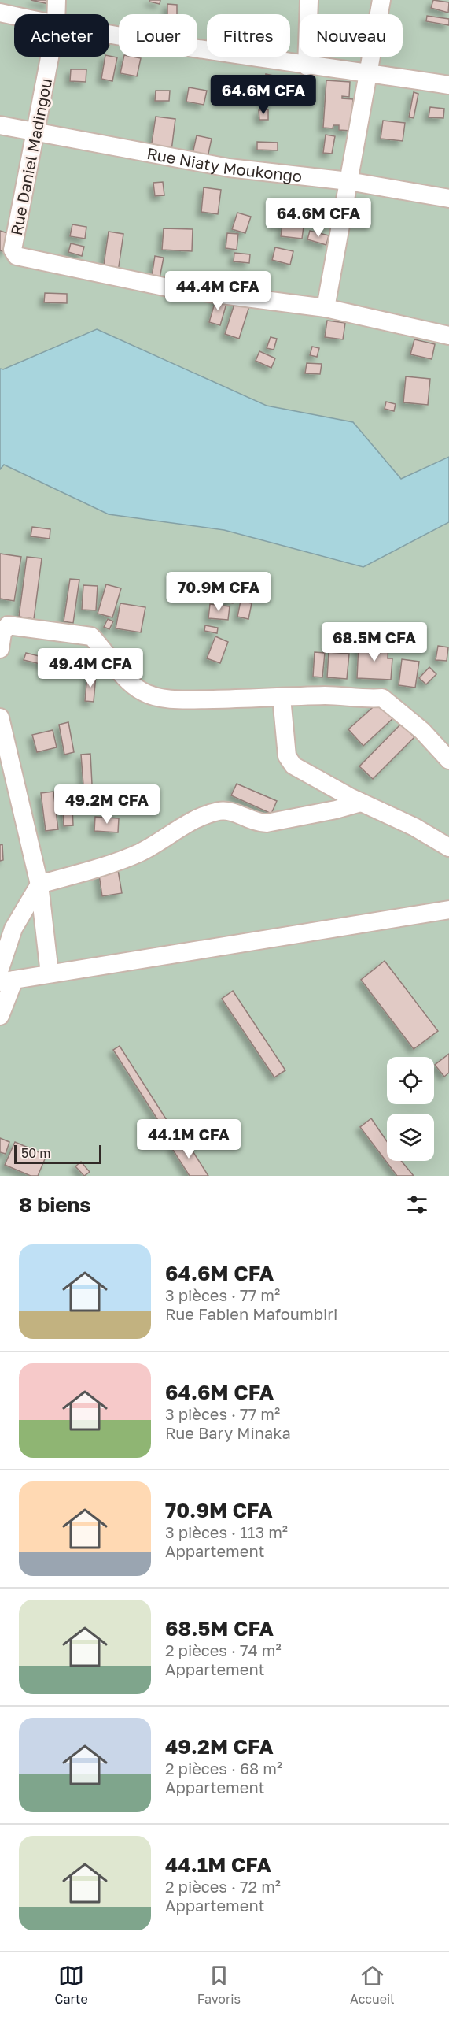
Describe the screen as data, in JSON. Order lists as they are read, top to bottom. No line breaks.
{"streets":{"street":["Rue Daniel Madingou","Rue Niaty Moukongo"]},"crossings":[["Rue Daniel Madingou","Rue Niaty Moukongo"]],"scale_bar":"50 m","page":{"chip":["Acheter","Louer","Filtres","Nouveau"],"price":["64.6M CFA","64.6M CFA","44.4M CFA","70.9M CFA","68.5M CFA","49.4M CFA","49.2M CFA","44.1M CFA"],"scale":"50 m","heading":"8 biens","list":[{"name":"64.6M CFA","note":"3 pièces · 77 m² · Rue Fabien Mafoumbiri"},{"name":"64.6M CFA","note":"3 pièces · 77 m² · Rue Bary Minaka"},{"name":"70.9M CFA","note":"3 pièces · 113 m² · Appartement"},{"name":"68.5M CFA","note":"2 pièces · 74 m² · Appartement"},{"name":"49.2M CFA","note":"2 pièces · 68 m² · Appartement"},{"name":"44.1M CFA","note":"2 pièces · 72 m² · Appartement"}],"tabs":["Carte","Favoris","Accueil"]}}
